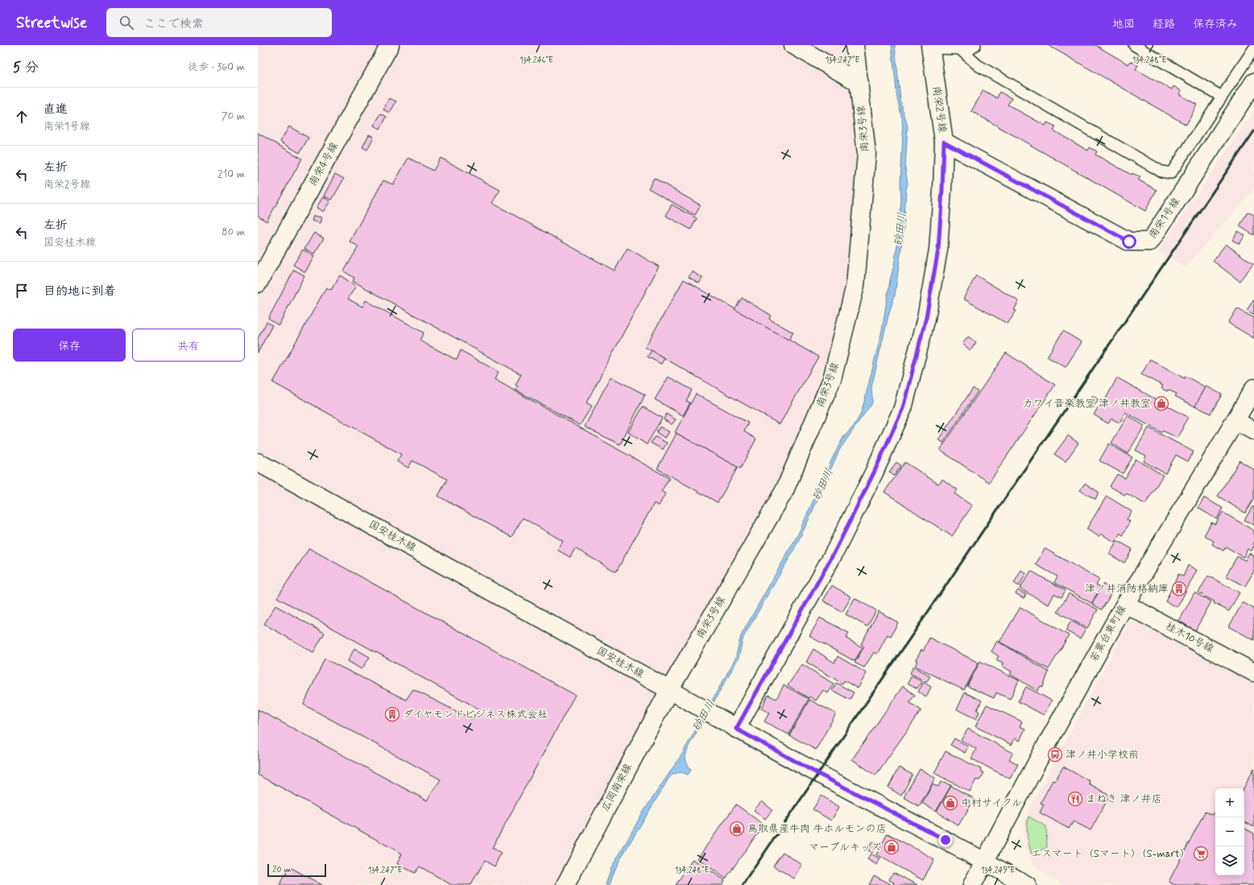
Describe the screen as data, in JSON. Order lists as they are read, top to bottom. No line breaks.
{"streets":{"street":["南栄2号線","南栄3号線","南栄4号線","南栄1号線","国安桂木線","若葉台東町線","桂木10号線","広岡南栄線"]},"crossings":[["南栄2号線","南栄1号線"],["南栄2号線","国安桂木線"],["南栄3号線","国安桂木線"],["南栄3号線","広岡南栄線"],["国安桂木線","若葉台東町線"],["国安桂木線","広岡南栄線"],["若葉台東町線","桂木10号線"]],"water":["砂田川"],"places":{"shop":["カワイ音楽教室 津ノ井教室","中村サイクル","鳥取県産牛肉 牛ホルモンの店","マーブルキッズ"],"building":["津ノ井消防格納庫","ダイヤモンドビジネス株式会社"],"bus stop":["津ノ井小学校前"],"restaurant":["まねき 津ノ井店"],"supermarket":["エスマート（Sマート）（S-mart）"]},"scale_bar":"20 m","page":{"header":"Streetwise","search":"ここで検索","nav":["地図","経路","保存済み"],"heading":["5 分","徒歩 · 360 m"],"list":[["直進","南栄1号線","70 m"],["左折","南栄2号線","210 m"],["左折","国安桂木線","80 m"],"目的地に到着"],"buttons":["保存","共有"],"map_buttons":["+","−"],"scale":"20 m"},"coordinates":["134.246°E","134.247°E","134.248°E","134.249°E"]}
